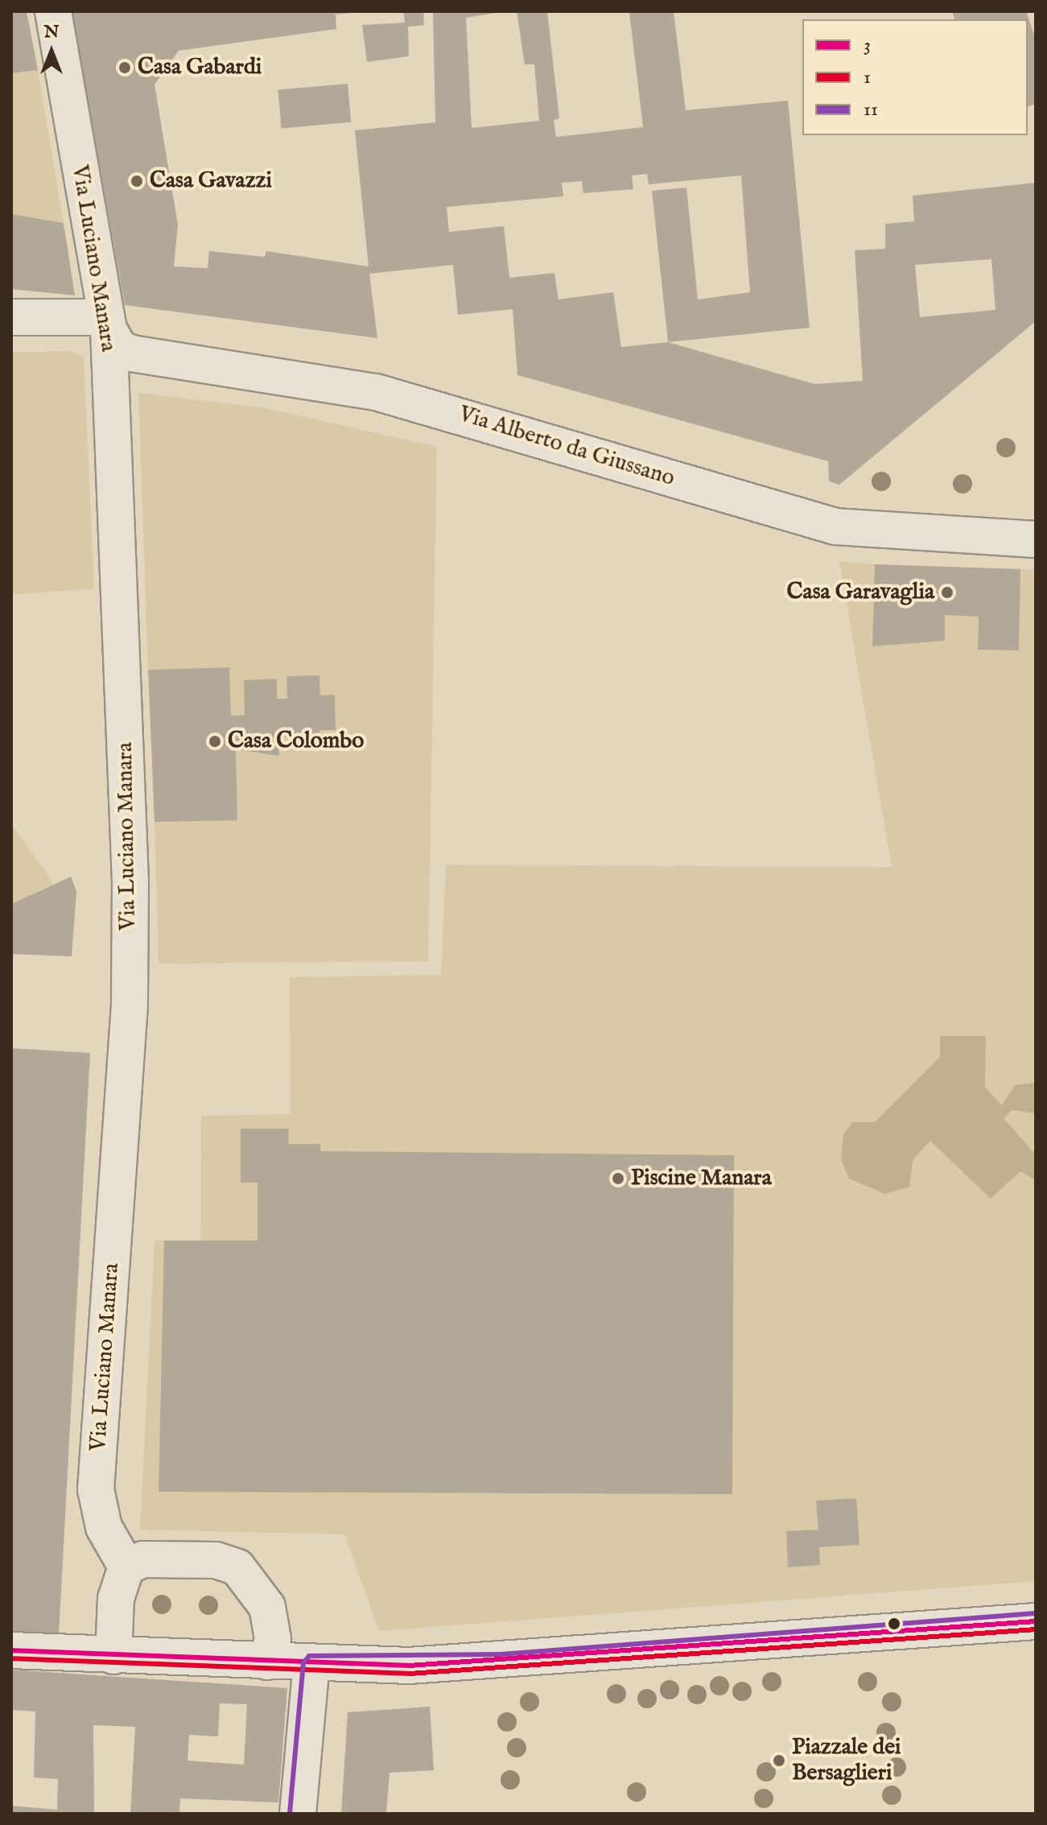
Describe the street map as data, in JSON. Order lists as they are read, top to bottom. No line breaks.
{"streets":{"street":["Via Luciano Manara","Via Alberto da Giussano"]},"crossings":[["Via Luciano Manara","Via Alberto da Giussano"]],"places":["Casa Gabardi","Casa Gavazzi","Casa Garavaglia","Casa Colombo","Piscine Manara","Piazzale dei Bersaglieri"],"lines":["transit line 11","transit line 3","transit line 1"],"legend":["3","1","11"],"north":"top"}
